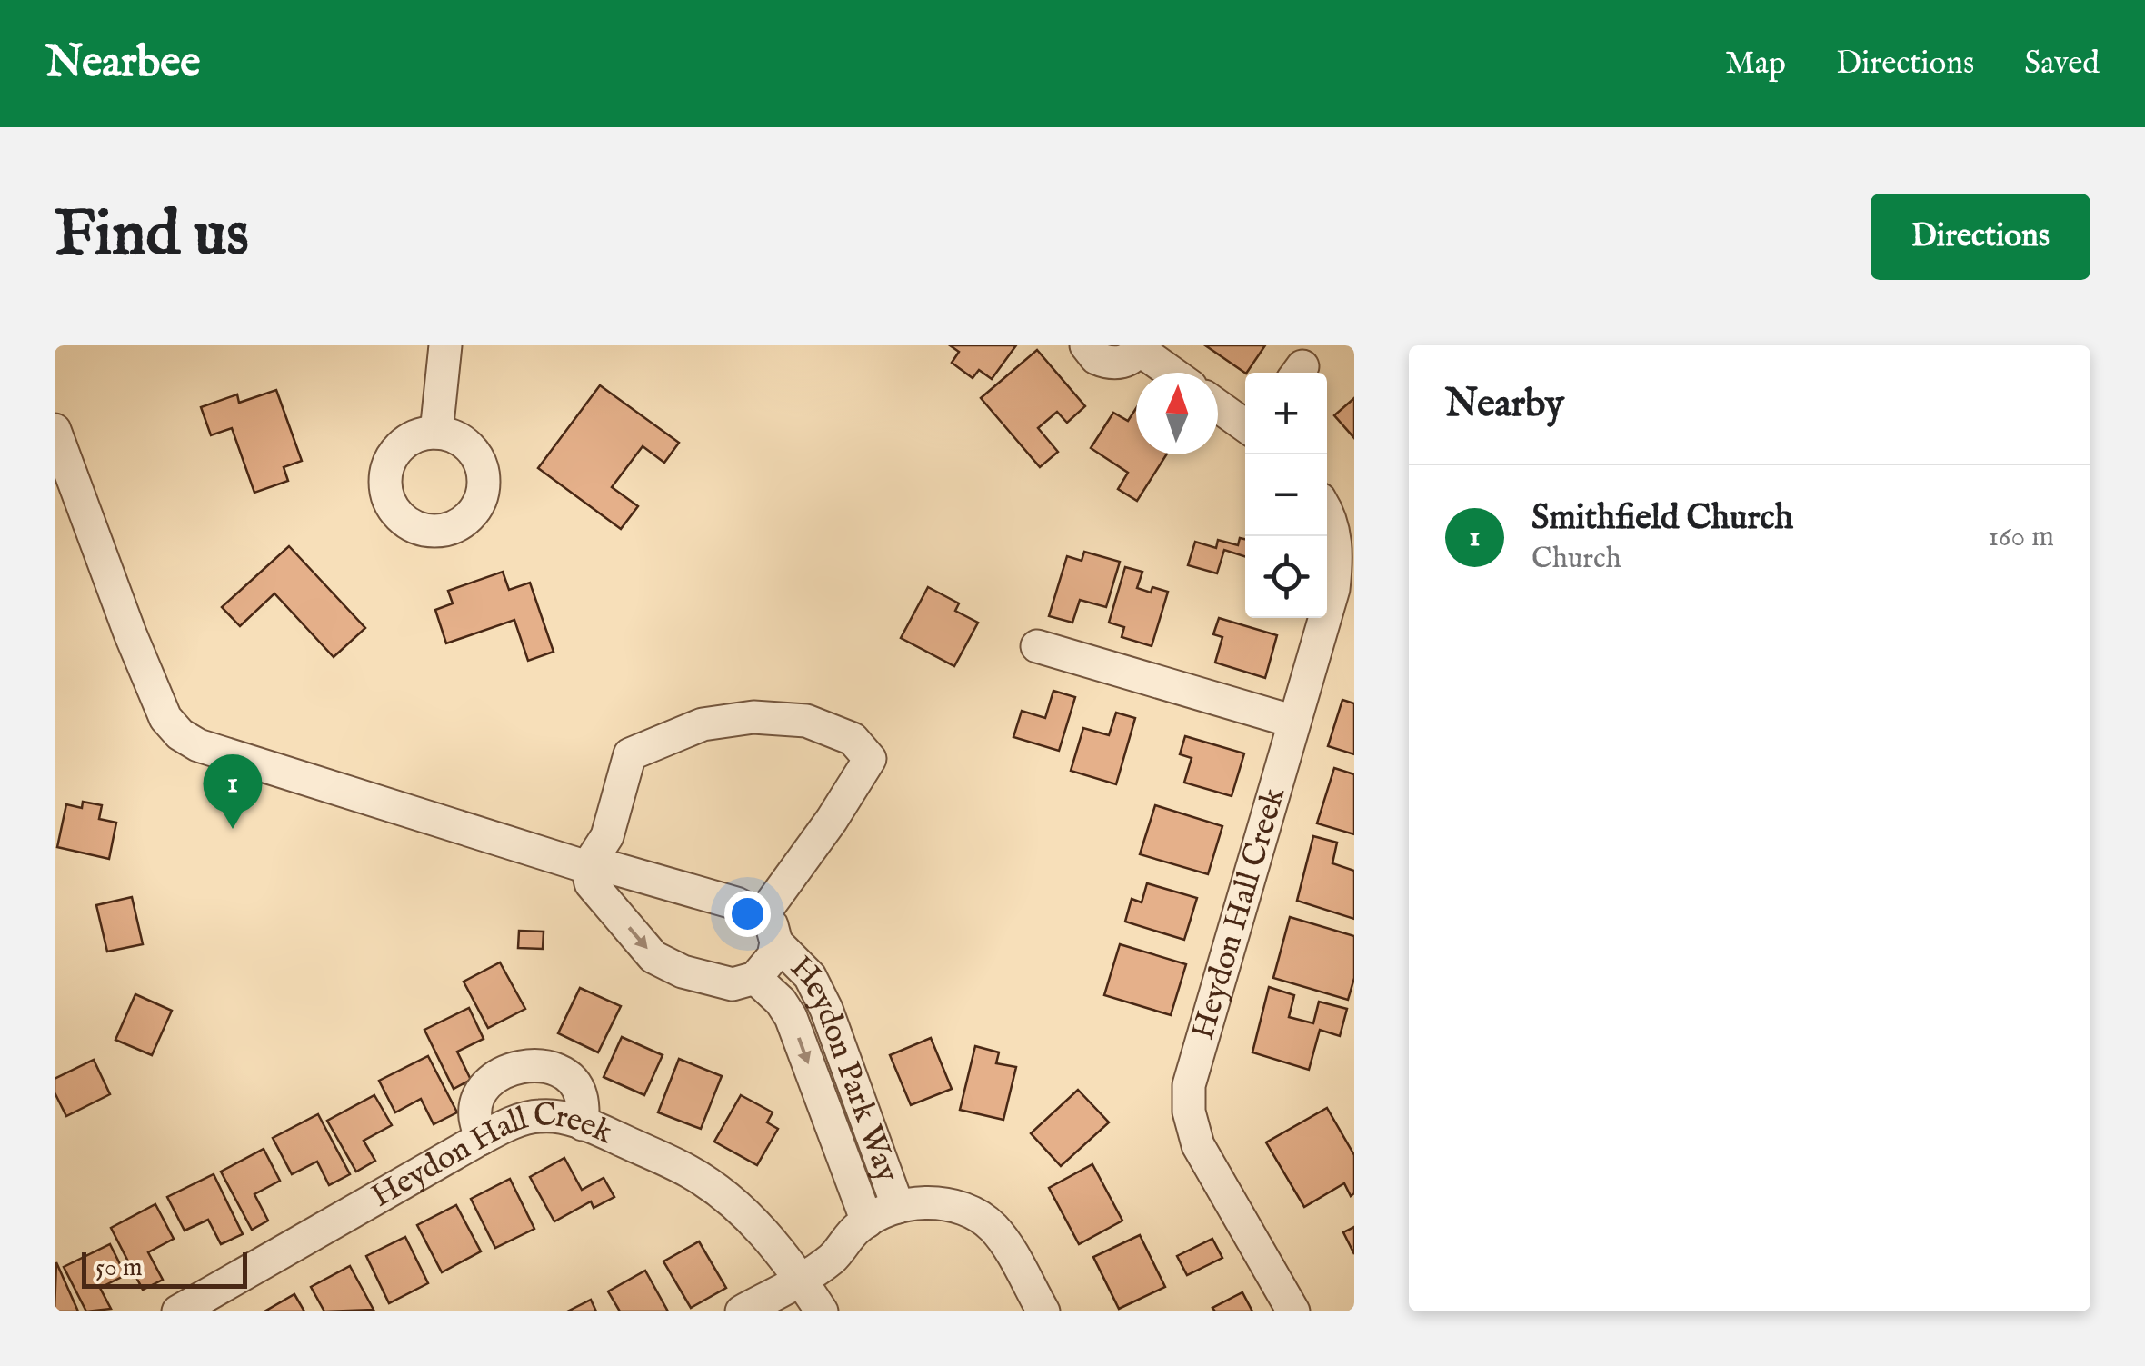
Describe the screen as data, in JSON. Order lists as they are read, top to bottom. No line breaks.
{"streets":{"street":["Heydon Hall Creek","Heydon Park Way"]},"scale_bar":"50 m","north":"top","page":{"header":"Nearbee","nav":["Map","Directions","Saved"],"buttons":"Directions","title":"Find us","heading":"Nearby","map_buttons":["+","−"],"list":[{"mark":"1","name":"Smithfield Church","note":"Church","value":"160 m"}],"pins":"1","scale":"50 m"}}
